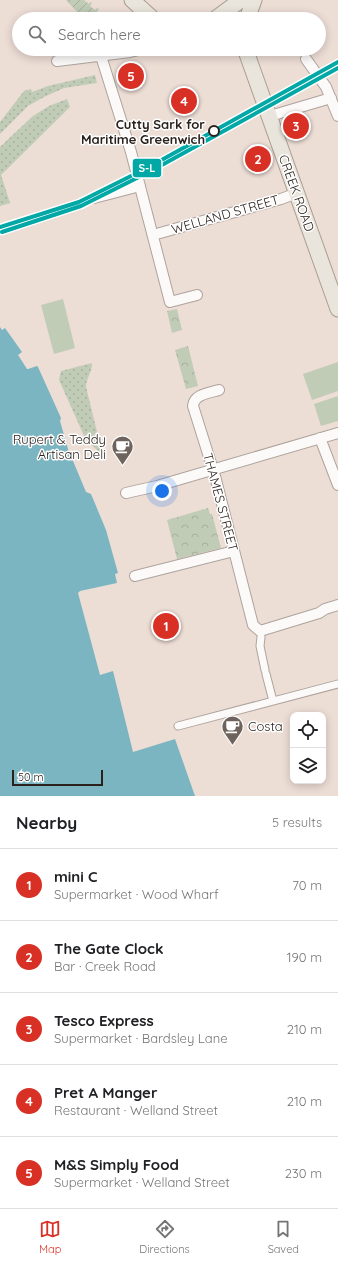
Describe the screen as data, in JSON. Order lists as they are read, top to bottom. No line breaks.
{"streets":{"main road":["CREEK ROAD"],"street":["WELLAND STREET","THAMES STREET"]},"crossings":[["CREEK ROAD","WELLAND STREET"]],"places":{"other":["Cutty Sark for Maritime Greenwich"],"cafe":["Rupert & Teddy Artisan Deli","Costa"]},"lines":["transit line S-L"],"scale_bar":"50 m","page":{"search":"Search here","pins":["5","4","3","2","1"],"scale":"50 m","heading":["Nearby","5 results"],"list":[{"mark":"1","name":"mini C","note":"Supermarket · Wood Wharf","value":"70 m"},{"mark":"2","name":"The Gate Clock","note":"Bar · Creek Road","value":"190 m"},{"mark":"3","name":"Tesco Express","note":"Supermarket · Bardsley Lane","value":"210 m"},{"mark":"4","name":"Pret A Manger","note":"Restaurant · Welland Street","value":"210 m"},{"mark":"5","name":"M&S Simply Food","note":"Supermarket · Welland Street","value":"230 m"}],"nav":["Map","Directions","Saved"]}}
